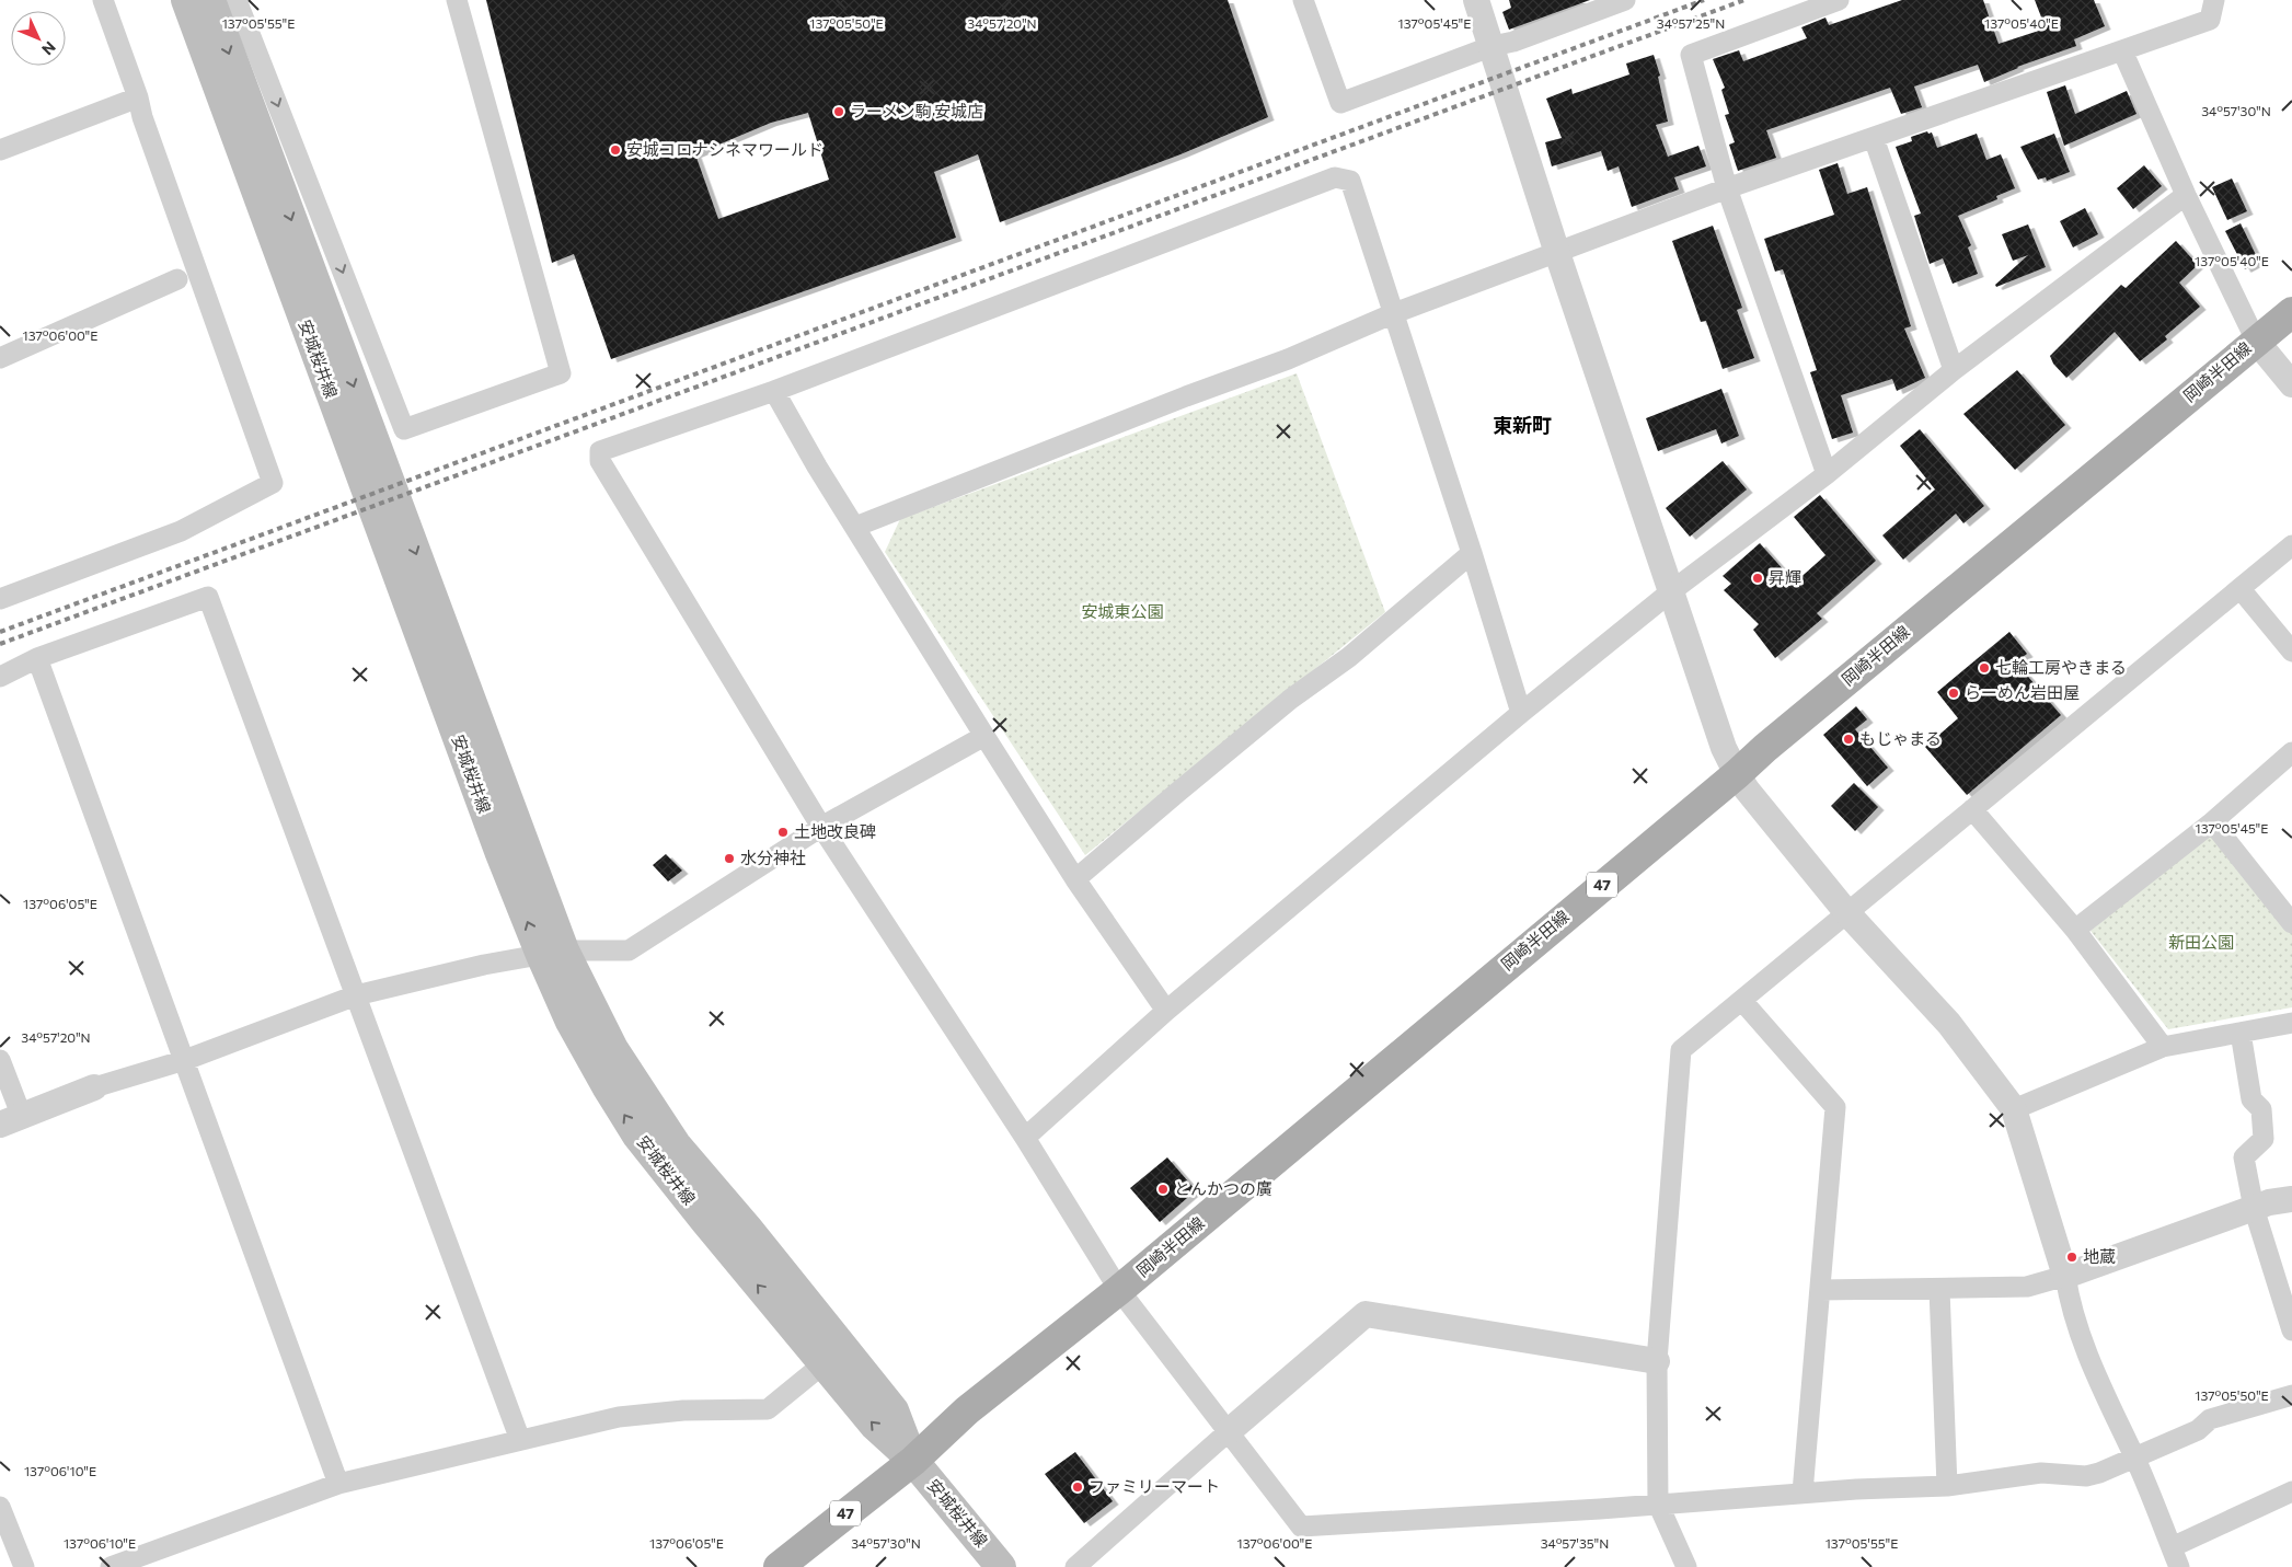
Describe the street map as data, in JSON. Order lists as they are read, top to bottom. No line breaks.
{"streets":{"main road":["安城桜井線","岡崎半田線","47"]},"crossings":[["安城桜井線","岡崎半田線"]],"districts":["東新町"],"parks":["安城東公園","新田公園"],"places":["ラーメン駒 安城店","安城コロナシネマワールド","昇輝","七輪工房やきまる","らーめん岩田屋","もじゃまる","土地改良碑","水分神社","とんかつの廣","地蔵","ファミリーマート"],"north":"bottom right","coordinates":["137°05'55\"E","137°05'50\"E","137°05'45\"E","137°05'40\"E","34°57'20\"N","34°57'25\"N","34°57'30\"N","137°06'00\"E","137°06'05\"E","137°06'10\"E","34°57'35\"N"]}
